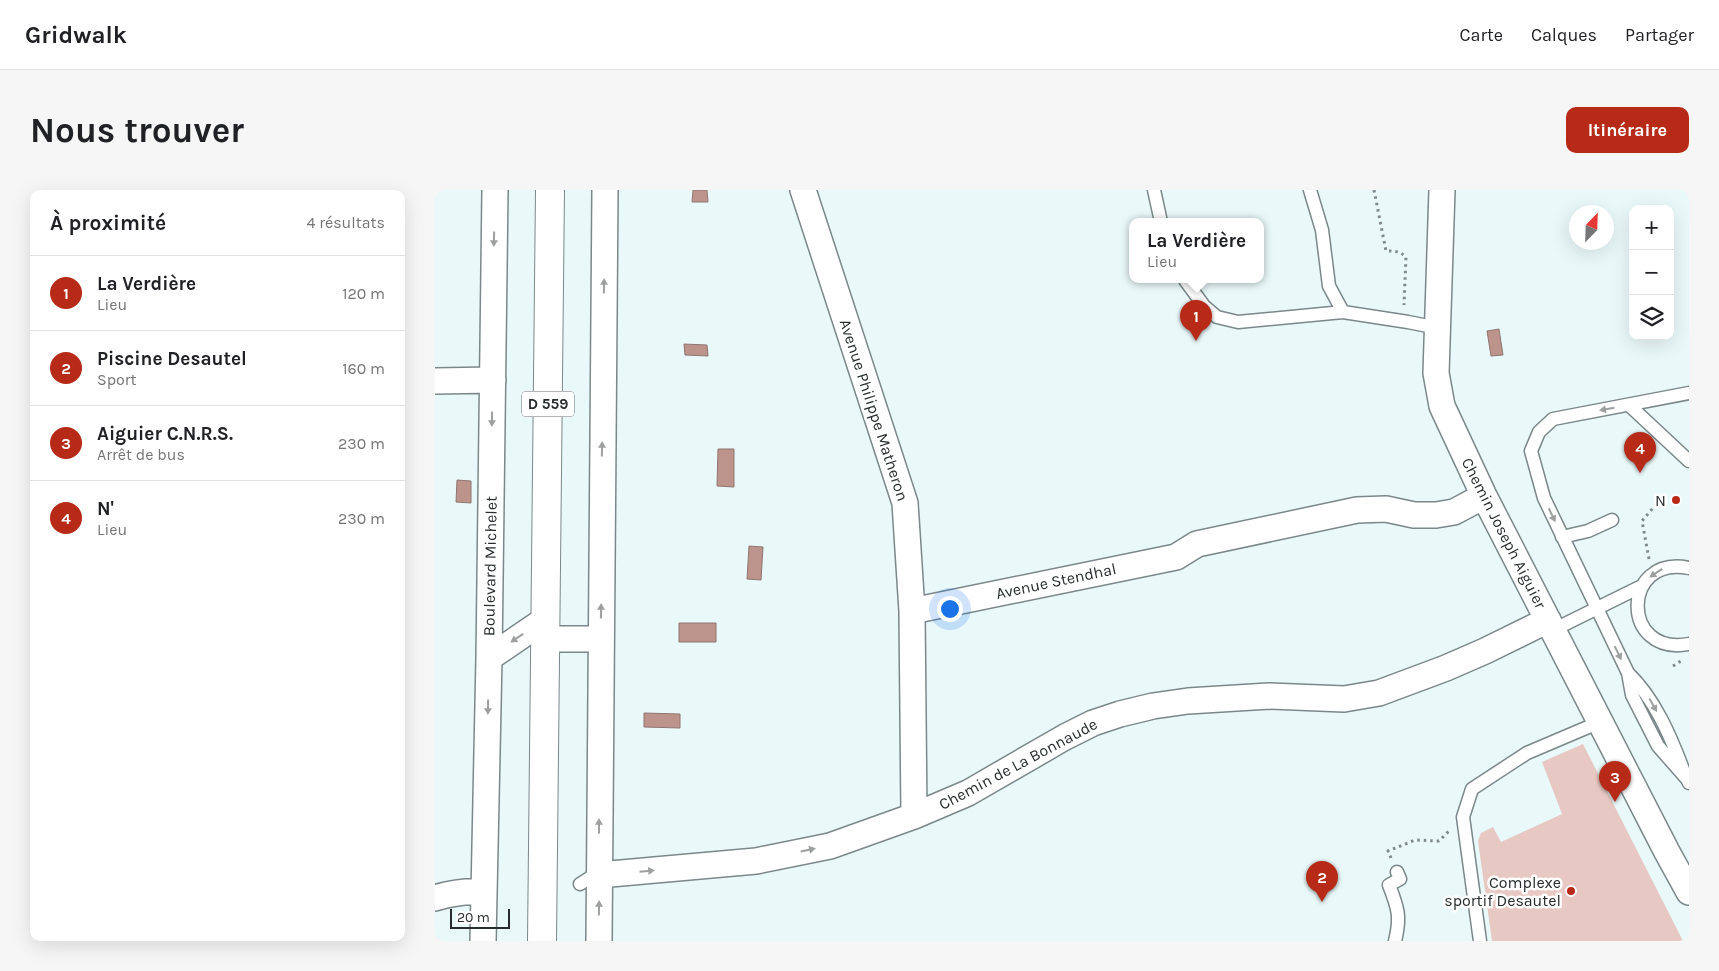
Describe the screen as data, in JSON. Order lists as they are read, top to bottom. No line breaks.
{"streets":{"main road":["D 559"],"street":["Avenue Philippe Matheron","Chemin Joseph Aiguier","Boulevard Michelet","Avenue Stendhal","Chemin de La Bonnaude"]},"crossings":[["Avenue Philippe Matheron","Avenue Stendhal"],["Avenue Philippe Matheron","Chemin de La Bonnaude"],["Chemin Joseph Aiguier","Avenue Stendhal"],["Chemin Joseph Aiguier","Chemin de La Bonnaude"]],"places":["N","Complexe sportif Desautel"],"scale_bar":"20 m","north":"top right","page":{"header":"Gridwalk","nav":["Carte","Calques","Partager"],"buttons":"Itinéraire","title":"Nous trouver","heading":["À proximité","4 résultats"],"map_buttons":["+","−"],"popup":["La Verdière","Lieu"],"list":[{"mark":"1","name":"La Verdière","note":"Lieu","value":"120 m"},{"mark":"2","name":"Piscine Desautel","note":"Sport","value":"160 m"},{"mark":"3","name":"Aiguier C.N.R.S.","note":"Arrêt de bus","value":"230 m"},{"mark":"4","name":"N'","note":"Lieu","value":"230 m"}],"pins":["1","4","3","2"],"scale":"20 m"}}
